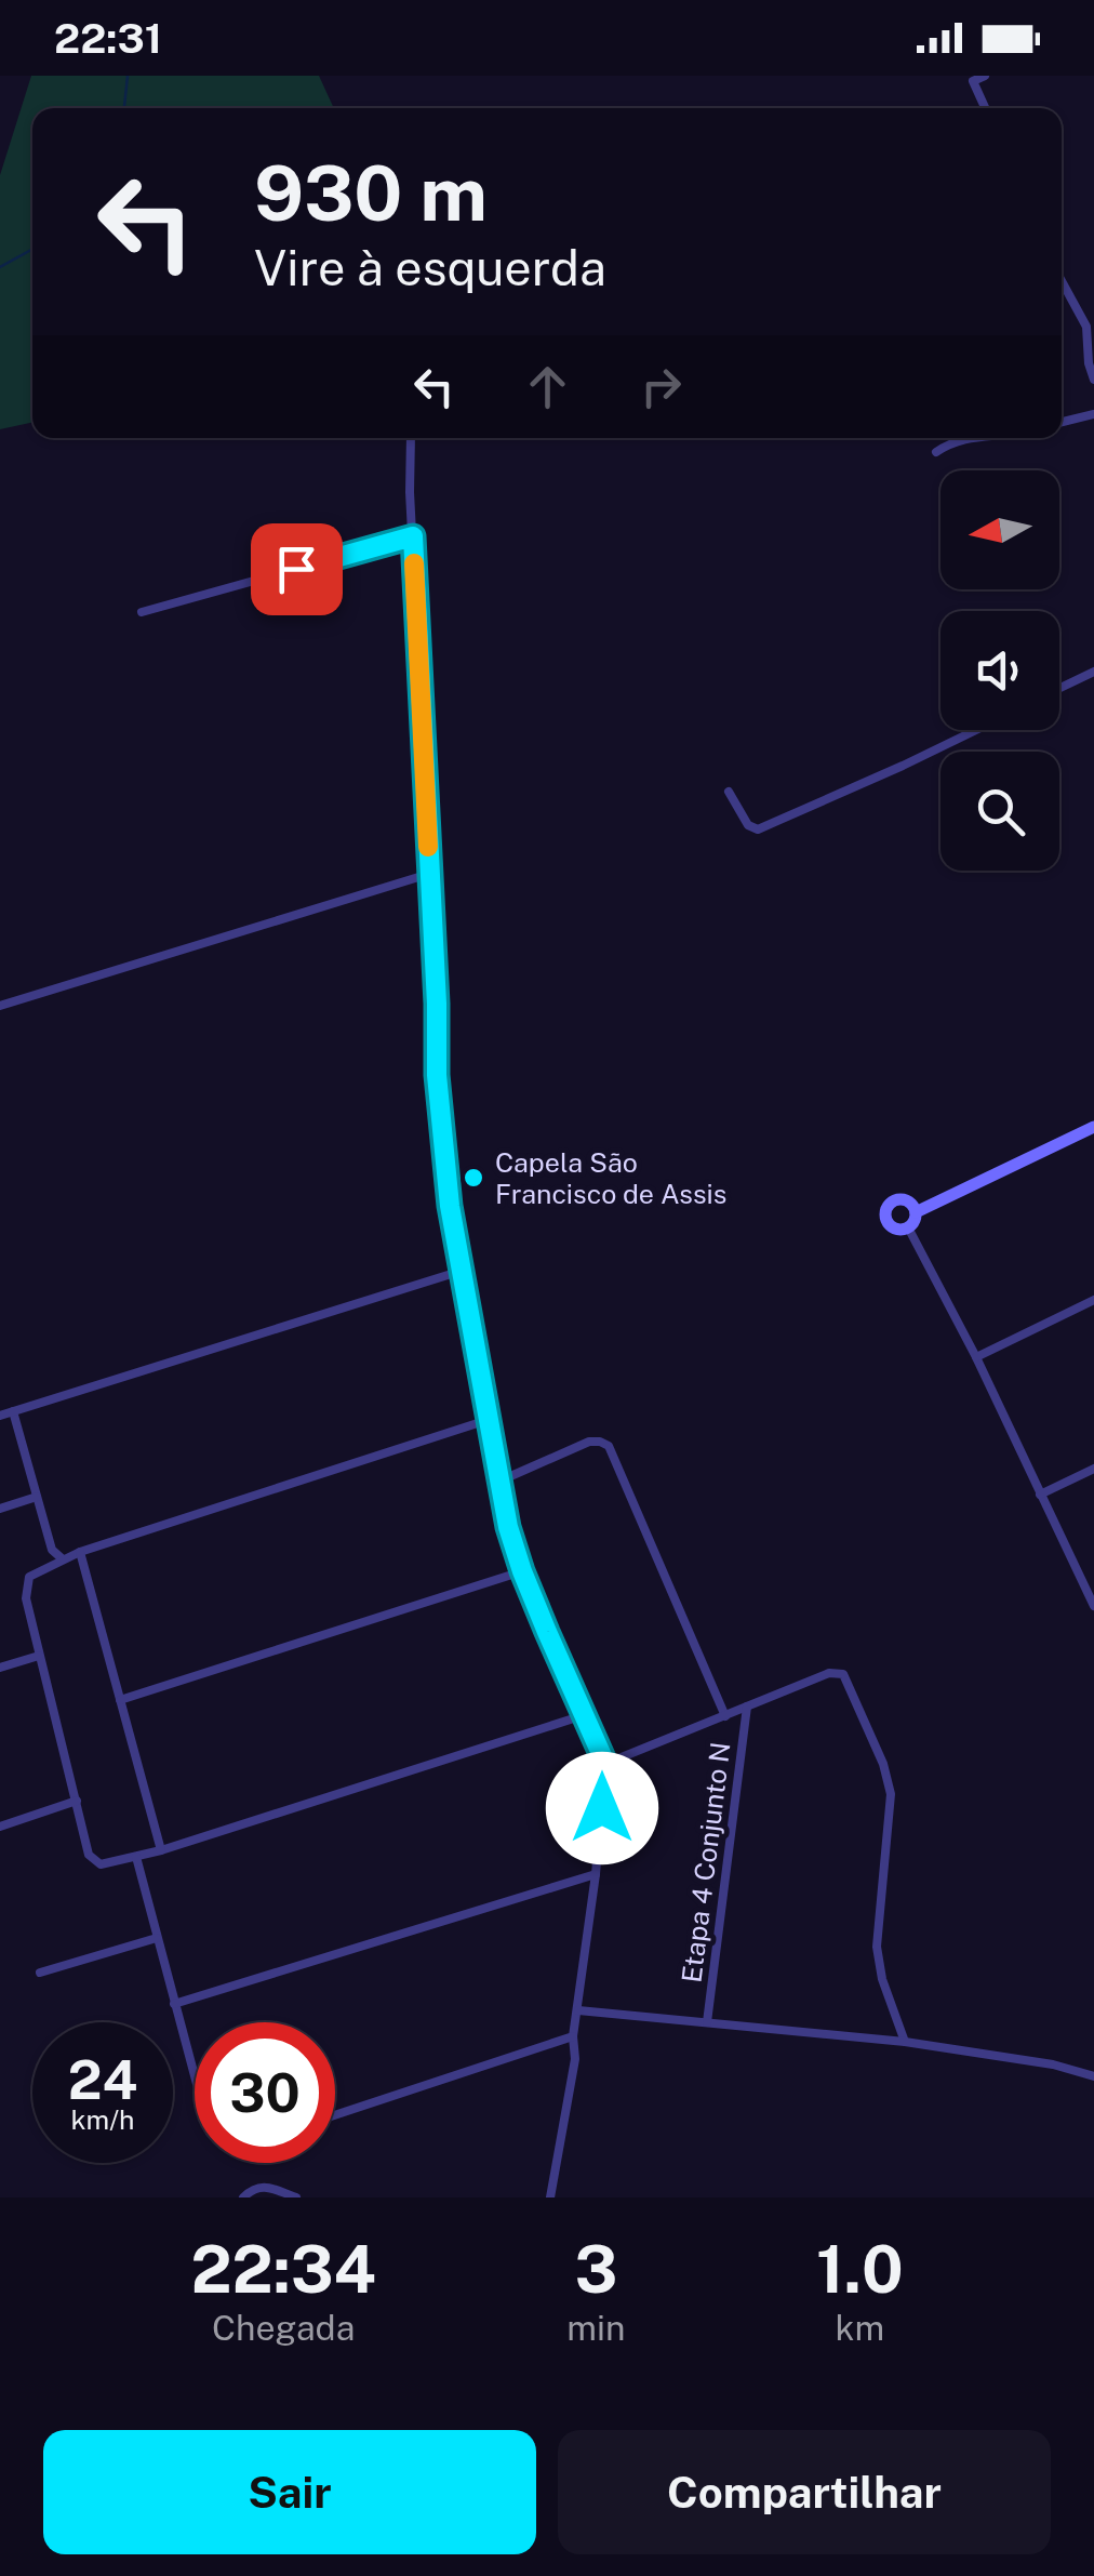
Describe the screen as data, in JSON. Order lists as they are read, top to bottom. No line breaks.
{"streets":{"street":["Etapa 4 Conjunto N"]},"places":["Capela São Francisco de Assis"],"north":"left","page":{"status":"22:31","turn":["930 m","Vire à esquerda"],"speed":"24 km/h","limit":"30","eta":["22:34","Chegada","3","min","1.0","km"],"buttons":["Sair","Compartilhar"]}}
